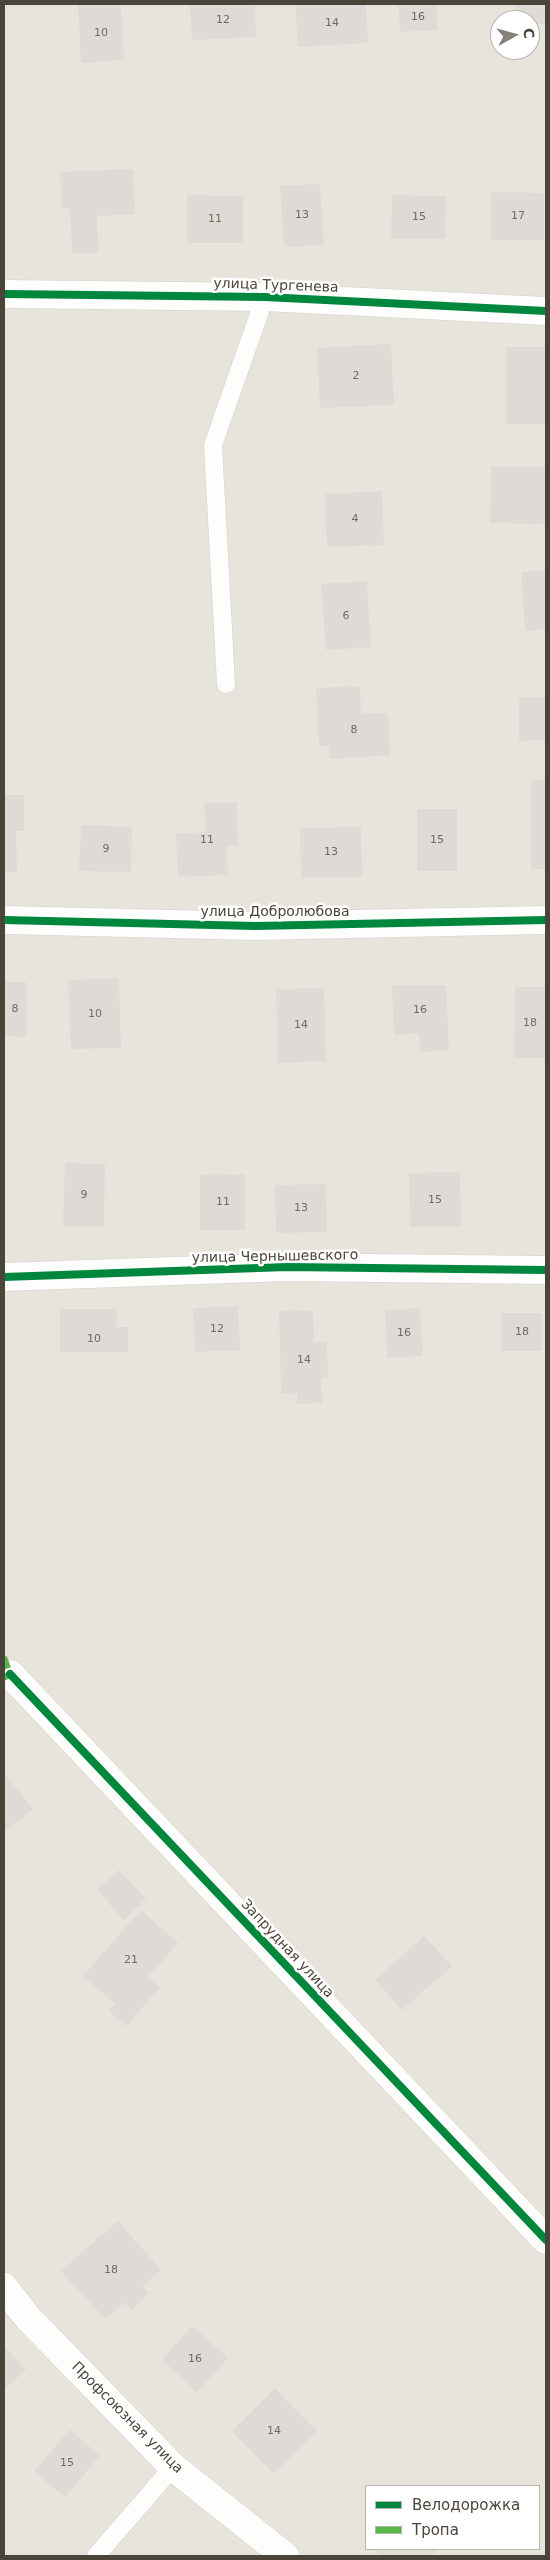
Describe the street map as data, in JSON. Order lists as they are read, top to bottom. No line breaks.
{"streets":{"street":["улица Тургенева","улица Добролюбова","улица Чернышевского","Запрудная улица","Профсоюзная улица"]},"house_numbers":["16","12","14","10","13","17","15","11","2","4","6","8","11","15","9","13","8","16","10","18","14","9","15","11","13","12","18","16","10","14","21","18","16","14","15"],"legend":["Велодорожка","Тропа"],"north":"right"}
